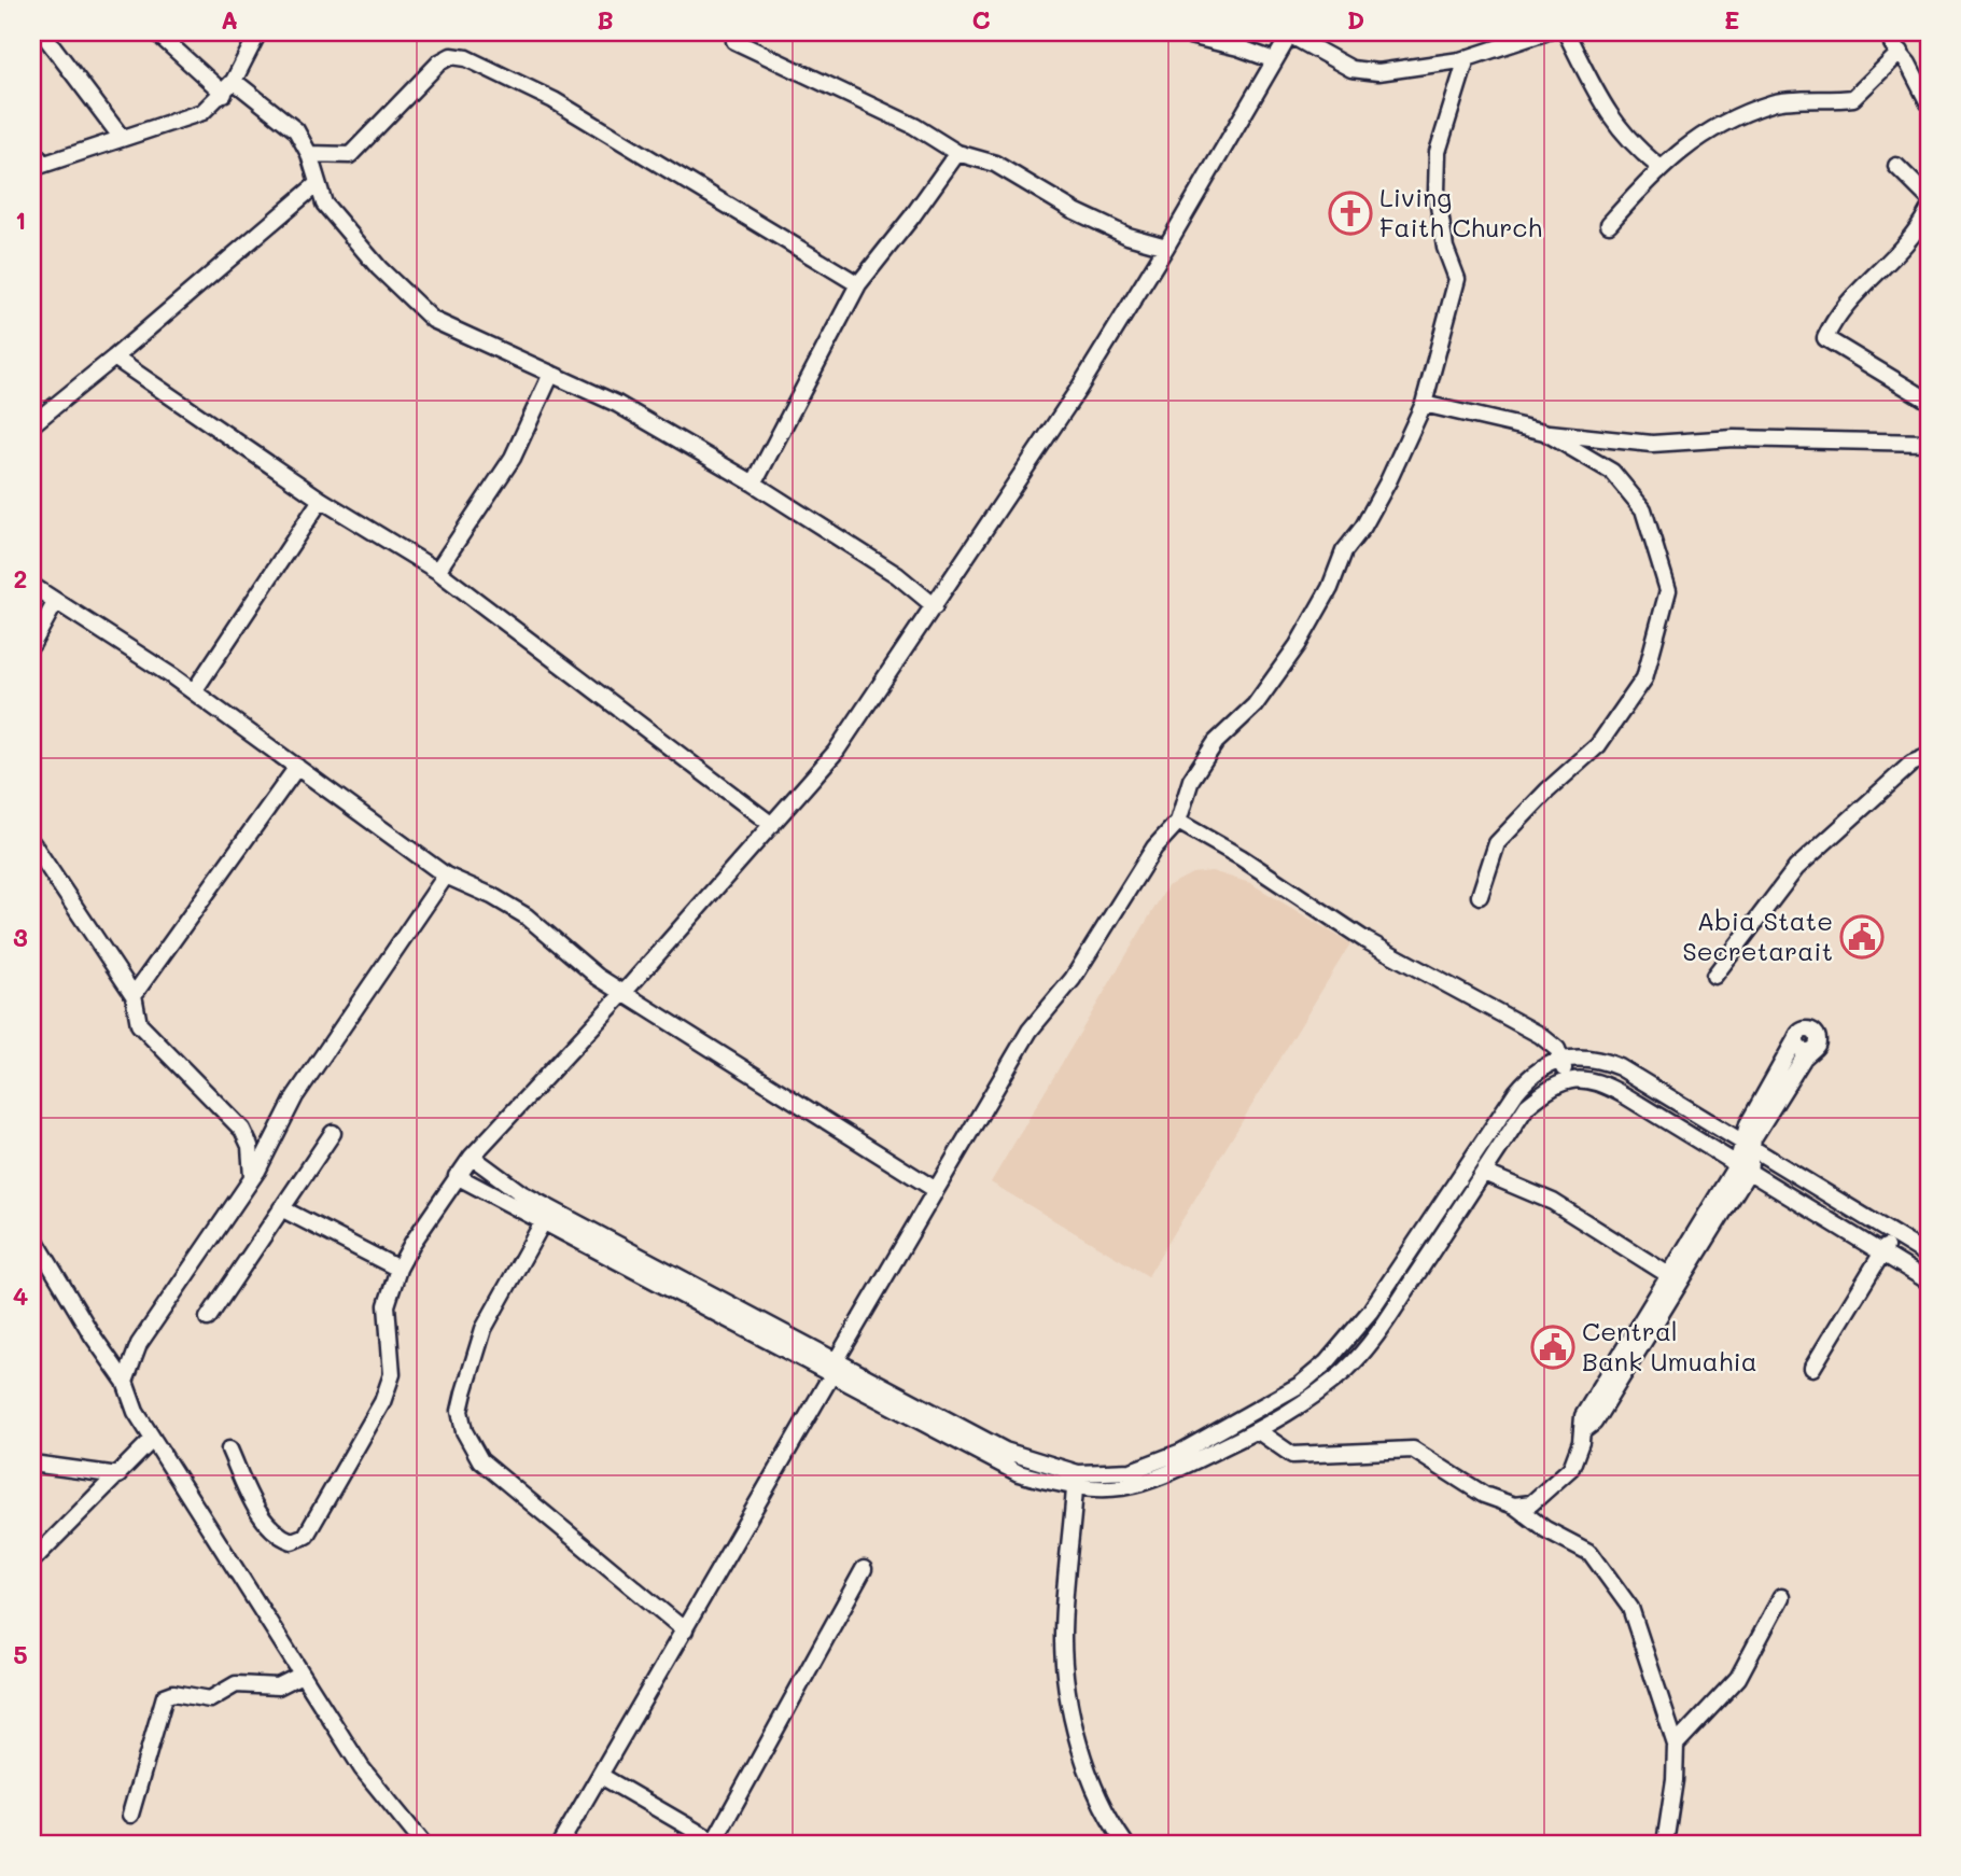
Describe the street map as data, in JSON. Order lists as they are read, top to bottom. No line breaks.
{"places":{"church":["Living Faith Church"],"public building":["Abia State Secretarait","Central Bank Umuahia"]},"grid":{"columns":["A","B","C","D","E"],"rows":["1","2","3","4","5"]}}
